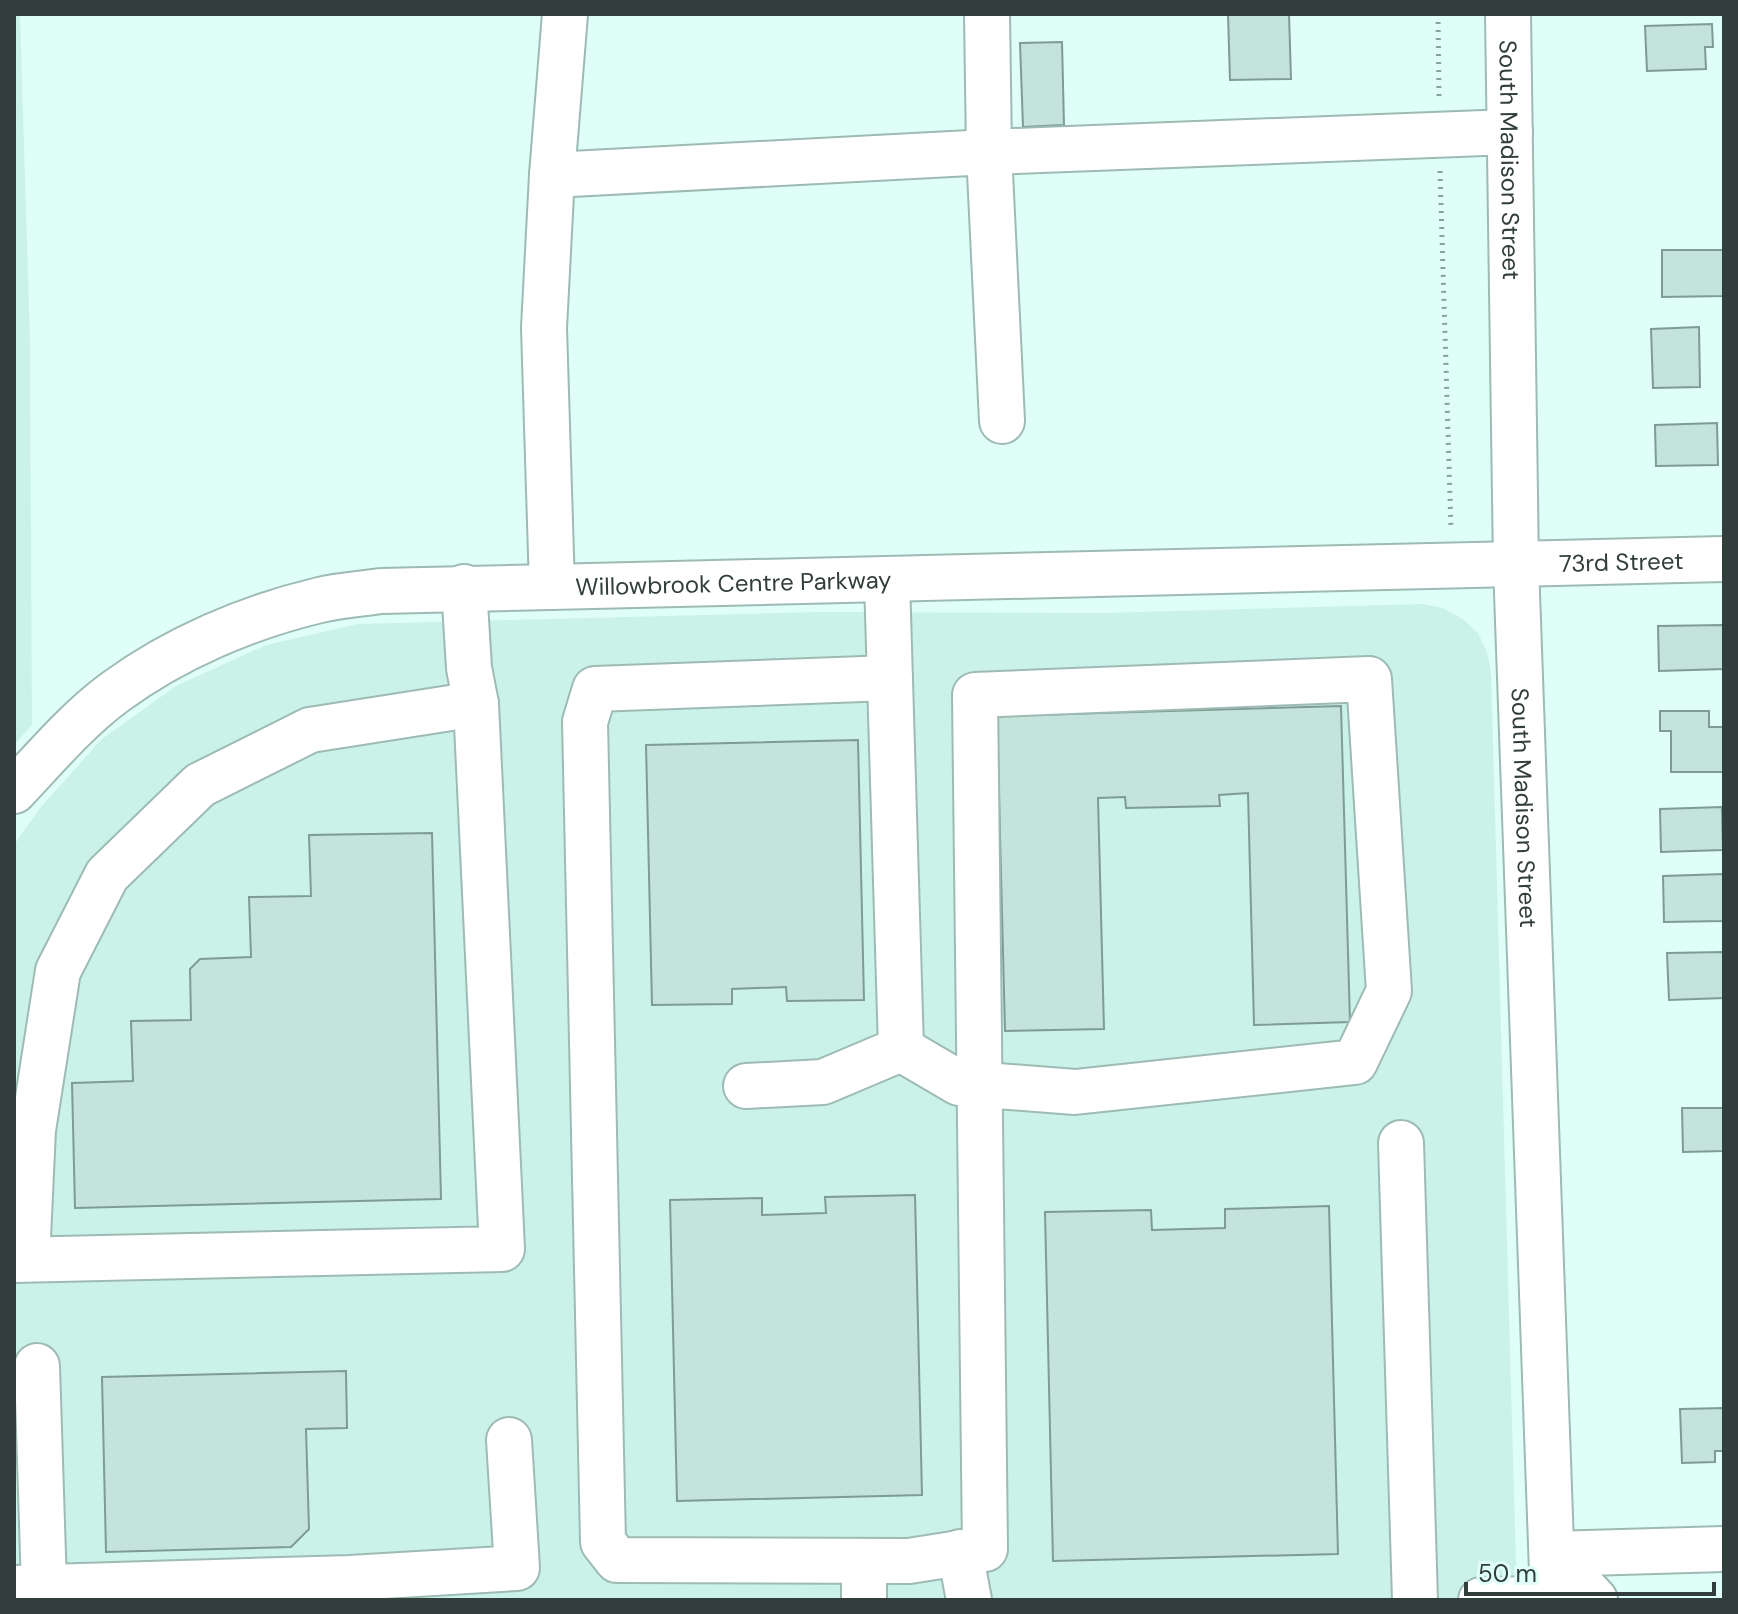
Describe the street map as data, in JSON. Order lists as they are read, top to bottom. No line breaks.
{"streets":{"street":["South Madison Street","73rd Street","Willowbrook Centre Parkway"]},"crossings":[["South Madison Street","73rd Street"],["South Madison Street","Willowbrook Centre Parkway"],["73rd Street","Willowbrook Centre Parkway"]],"scale_bar":"50 m"}
